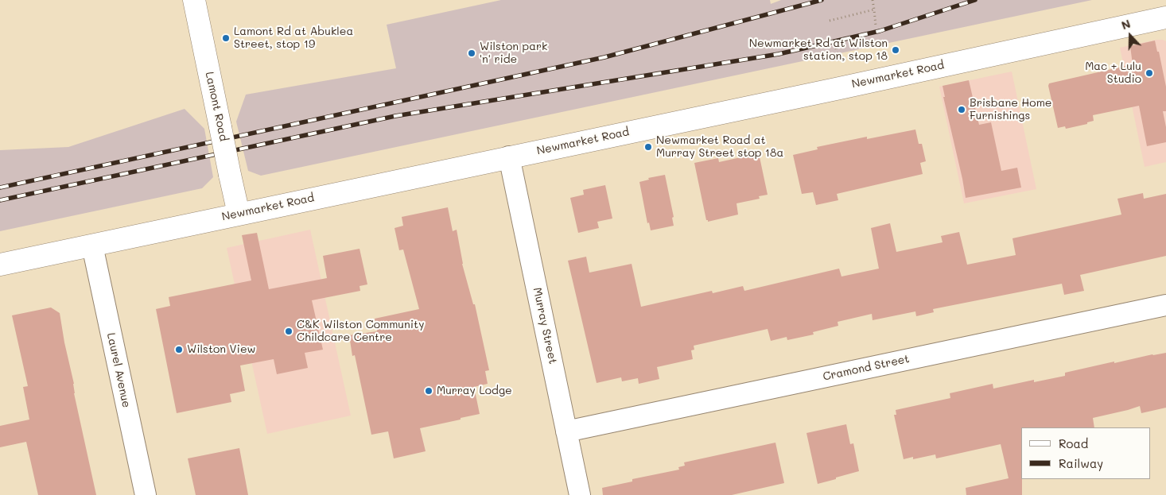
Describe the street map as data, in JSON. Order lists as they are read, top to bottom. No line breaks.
{"streets":{"main road":["Newmarket Road","Lamont Road"],"street":["Murray Street","Cramond Street","Laurel Avenue"]},"crossings":[["Newmarket Road","Lamont Road"],["Newmarket Road","Murray Street"],["Newmarket Road","Laurel Avenue"],["Murray Street","Cramond Street"]],"places":["Lamont Rd at Abuklea Street, stop 19","Newmarket Rd at Wilston station, stop 18","Wilston park 'n' ride","Mac + Lulu Studio","Brisbane Home Furnishings","Newmarket Road at Murray Street stop 18a","C&K Wilston Community Childcare Centre","Wilston View","Murray Lodge"],"legend":["Road","Railway"],"north":"top"}
